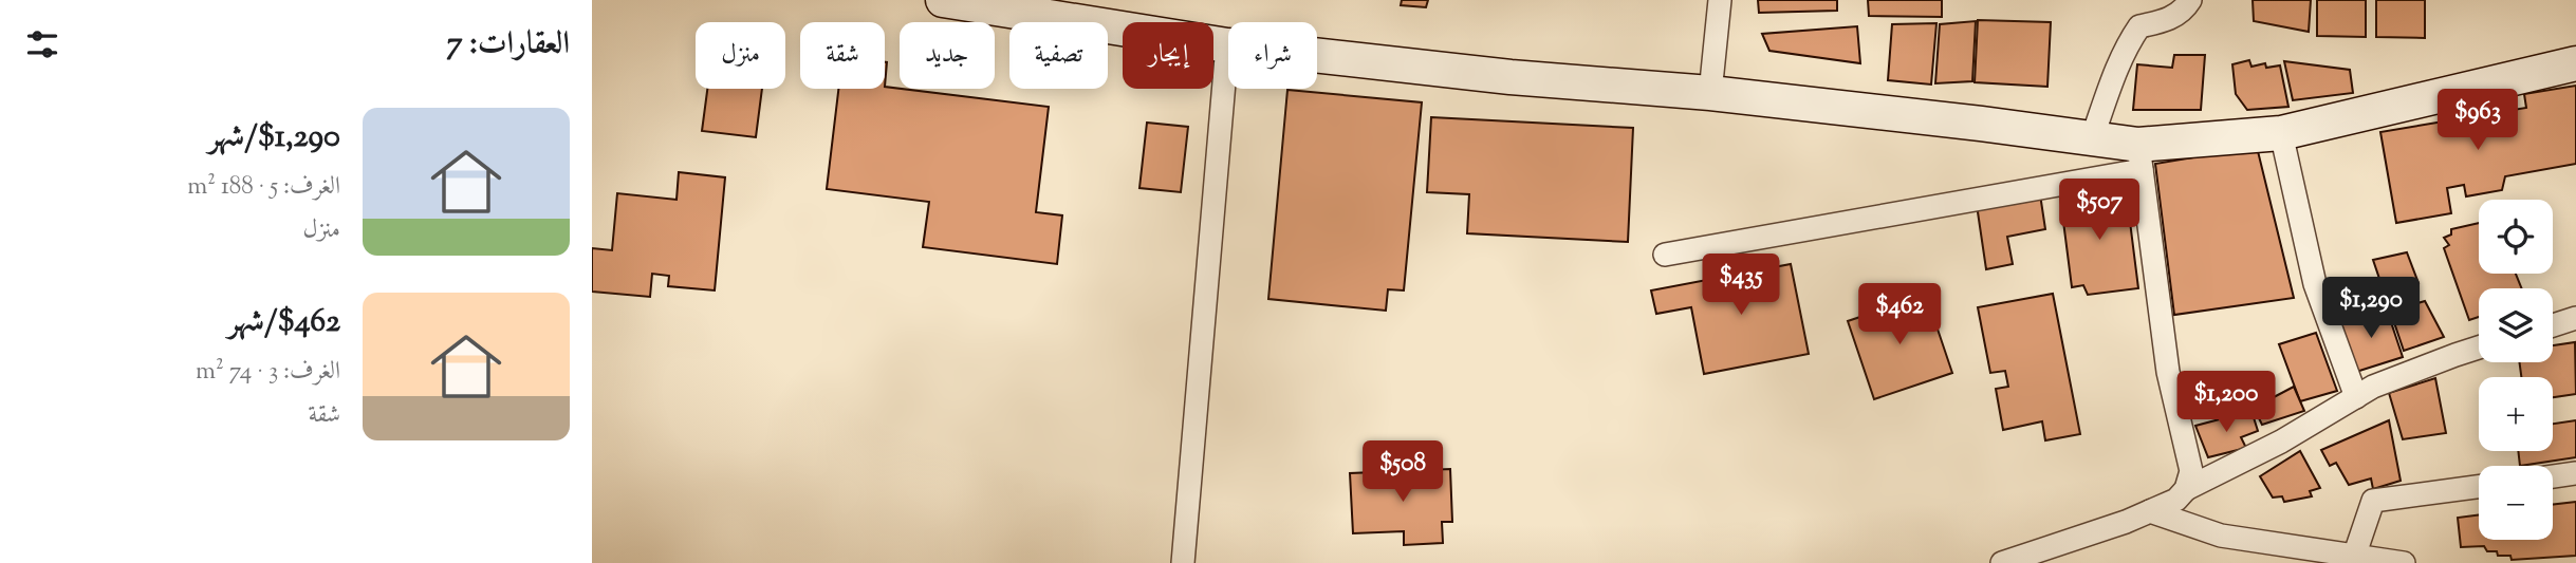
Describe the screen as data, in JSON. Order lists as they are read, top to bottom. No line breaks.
{"page":{"heading":"العقارات: 7","chip":["شراء","إيجار","تصفية","جديد","شقة","منزل"],"price":["$963","$507","$435","$1,290","$462","$1,200","$508"],"list":[{"name":"$1,290/شهر","note":"الغرف: 5 · 188 m² · منزل"},{"name":"$462/شهر","note":"الغرف: 3 · 74 m² · شقة"}],"map_buttons":["+","−"]}}
